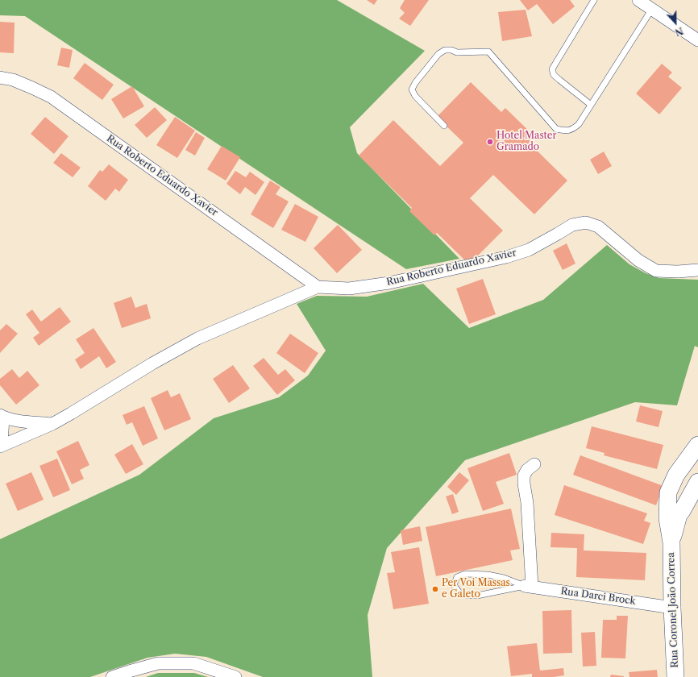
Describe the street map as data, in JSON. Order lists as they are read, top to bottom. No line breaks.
{"streets":{"street":["Rua Roberto Eduardo Xavier","Rua Darci Brock","Rua Coronel João Correa"]},"crossings":[["Rua Darci Brock","Rua Coronel João Correa"]],"places":["Hotel Master Gramado","Per Voi Massas e Galeto"],"north":"bottom"}
